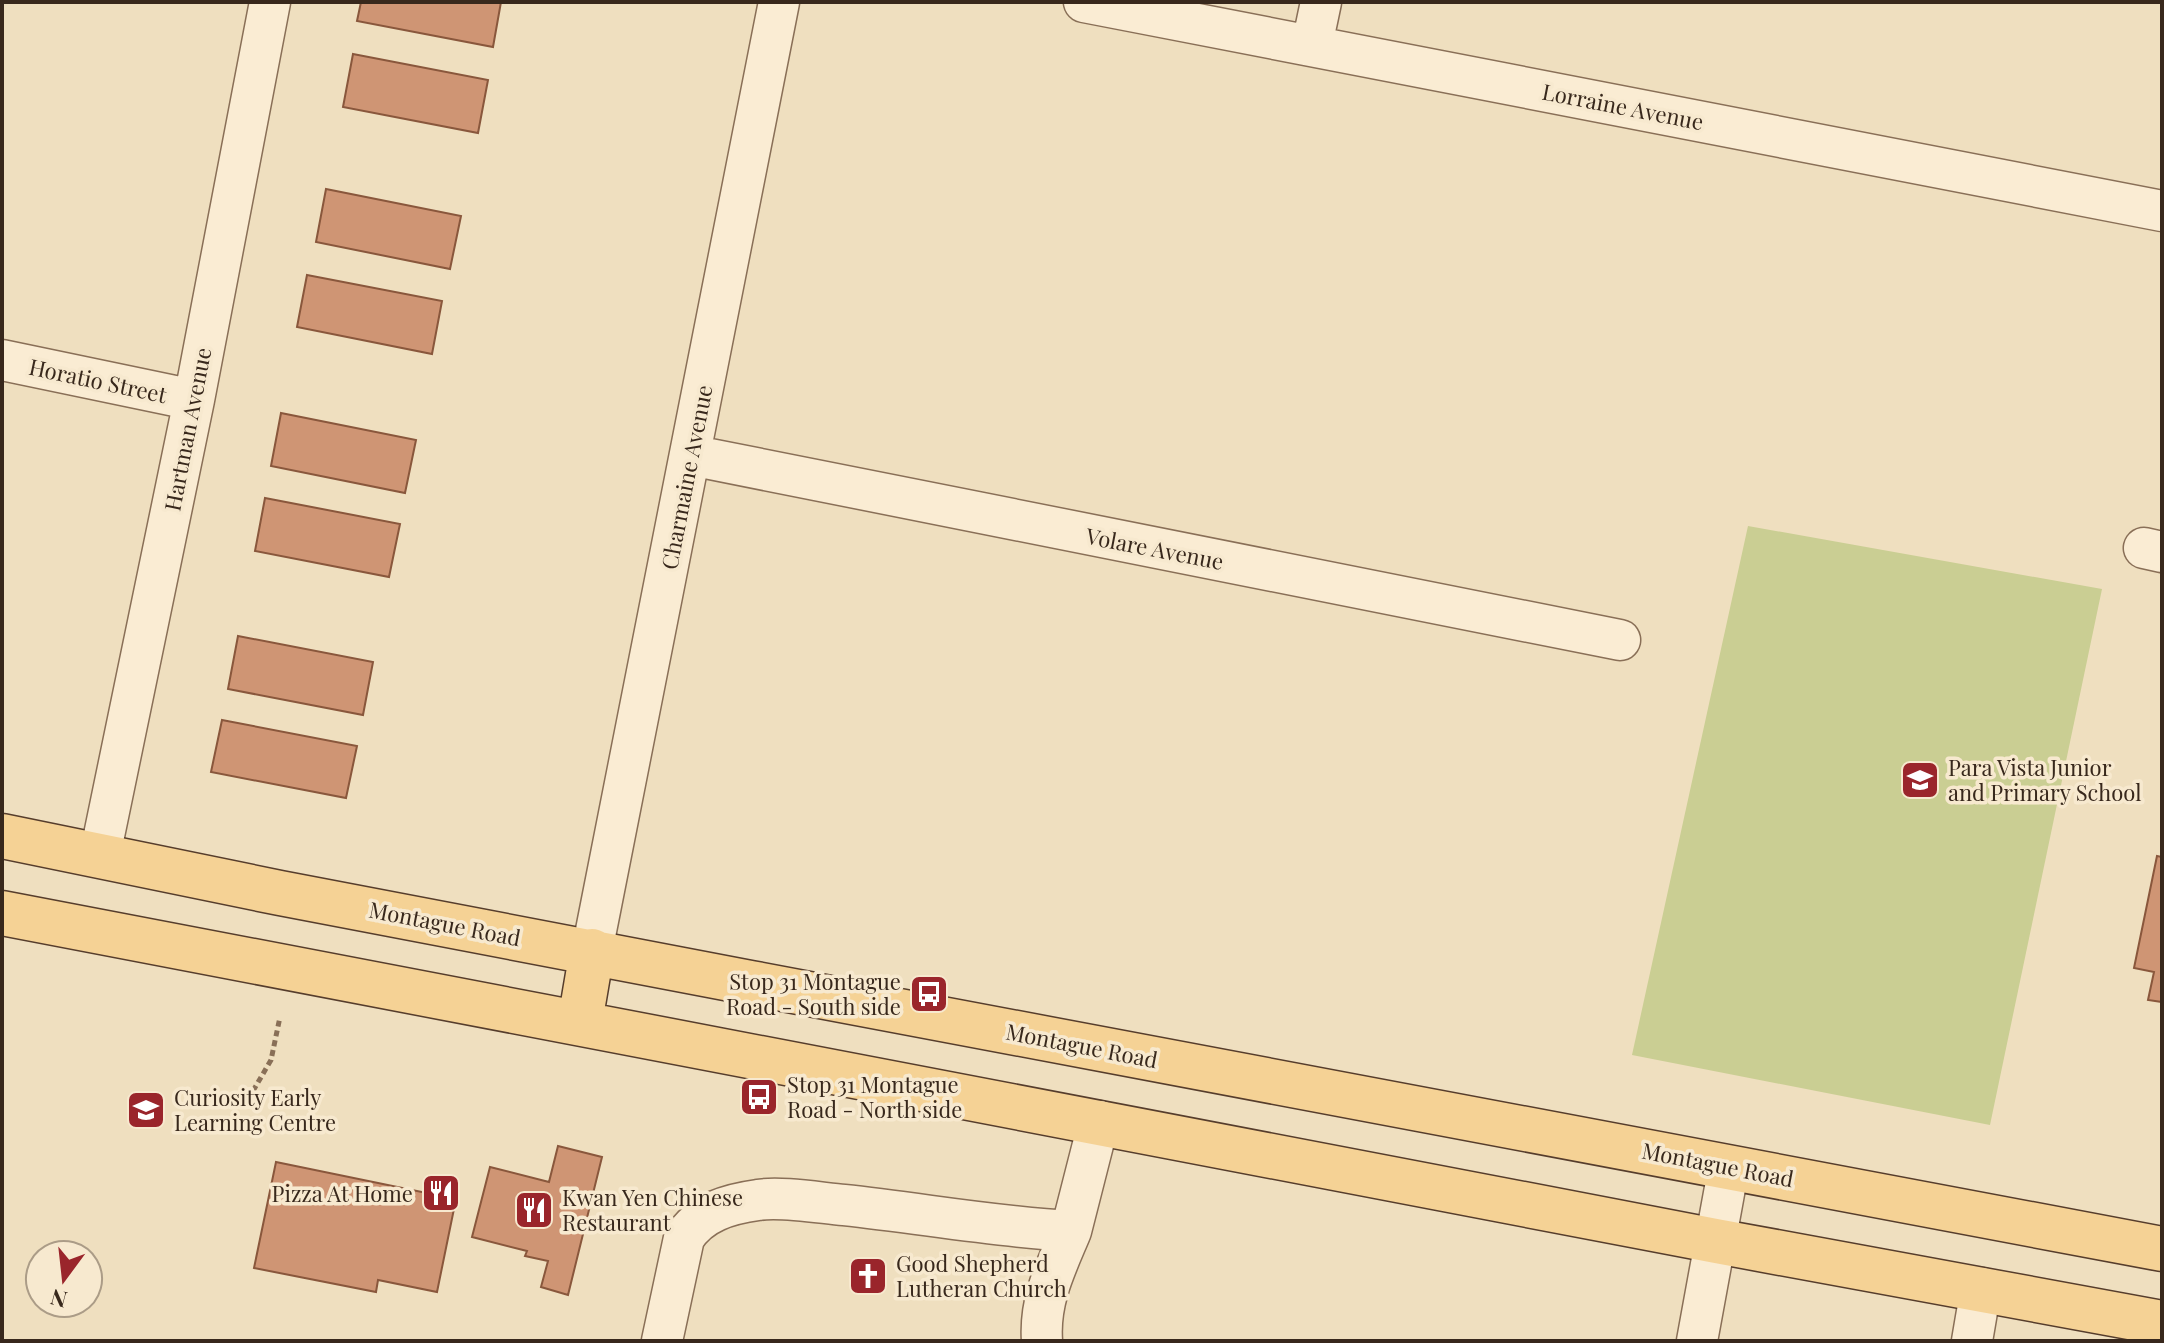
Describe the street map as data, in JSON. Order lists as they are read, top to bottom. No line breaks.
{"streets":{"main road":["Montague Road"],"street":["Lorraine Avenue","Horatio Street","Hartman Avenue","Charmaine Avenue","Volare Avenue"]},"crossings":[["Horatio Street","Hartman Avenue"],["Hartman Avenue","Montague Road"],["Charmaine Avenue","Volare Avenue"],["Charmaine Avenue","Montague Road"]],"places":{"school or university":["Para Vista Junior and Primary School","Curiosity Early Learning Centre"],"bus stop":["Stop 31 Montague Road - South side","Stop 31 Montague Road - North side"],"restaurant":["Pizza At Home","Kwan Yen Chinese Restaurant"],"church":["Good Shepherd Lutheran Church"]},"north":"bottom"}
